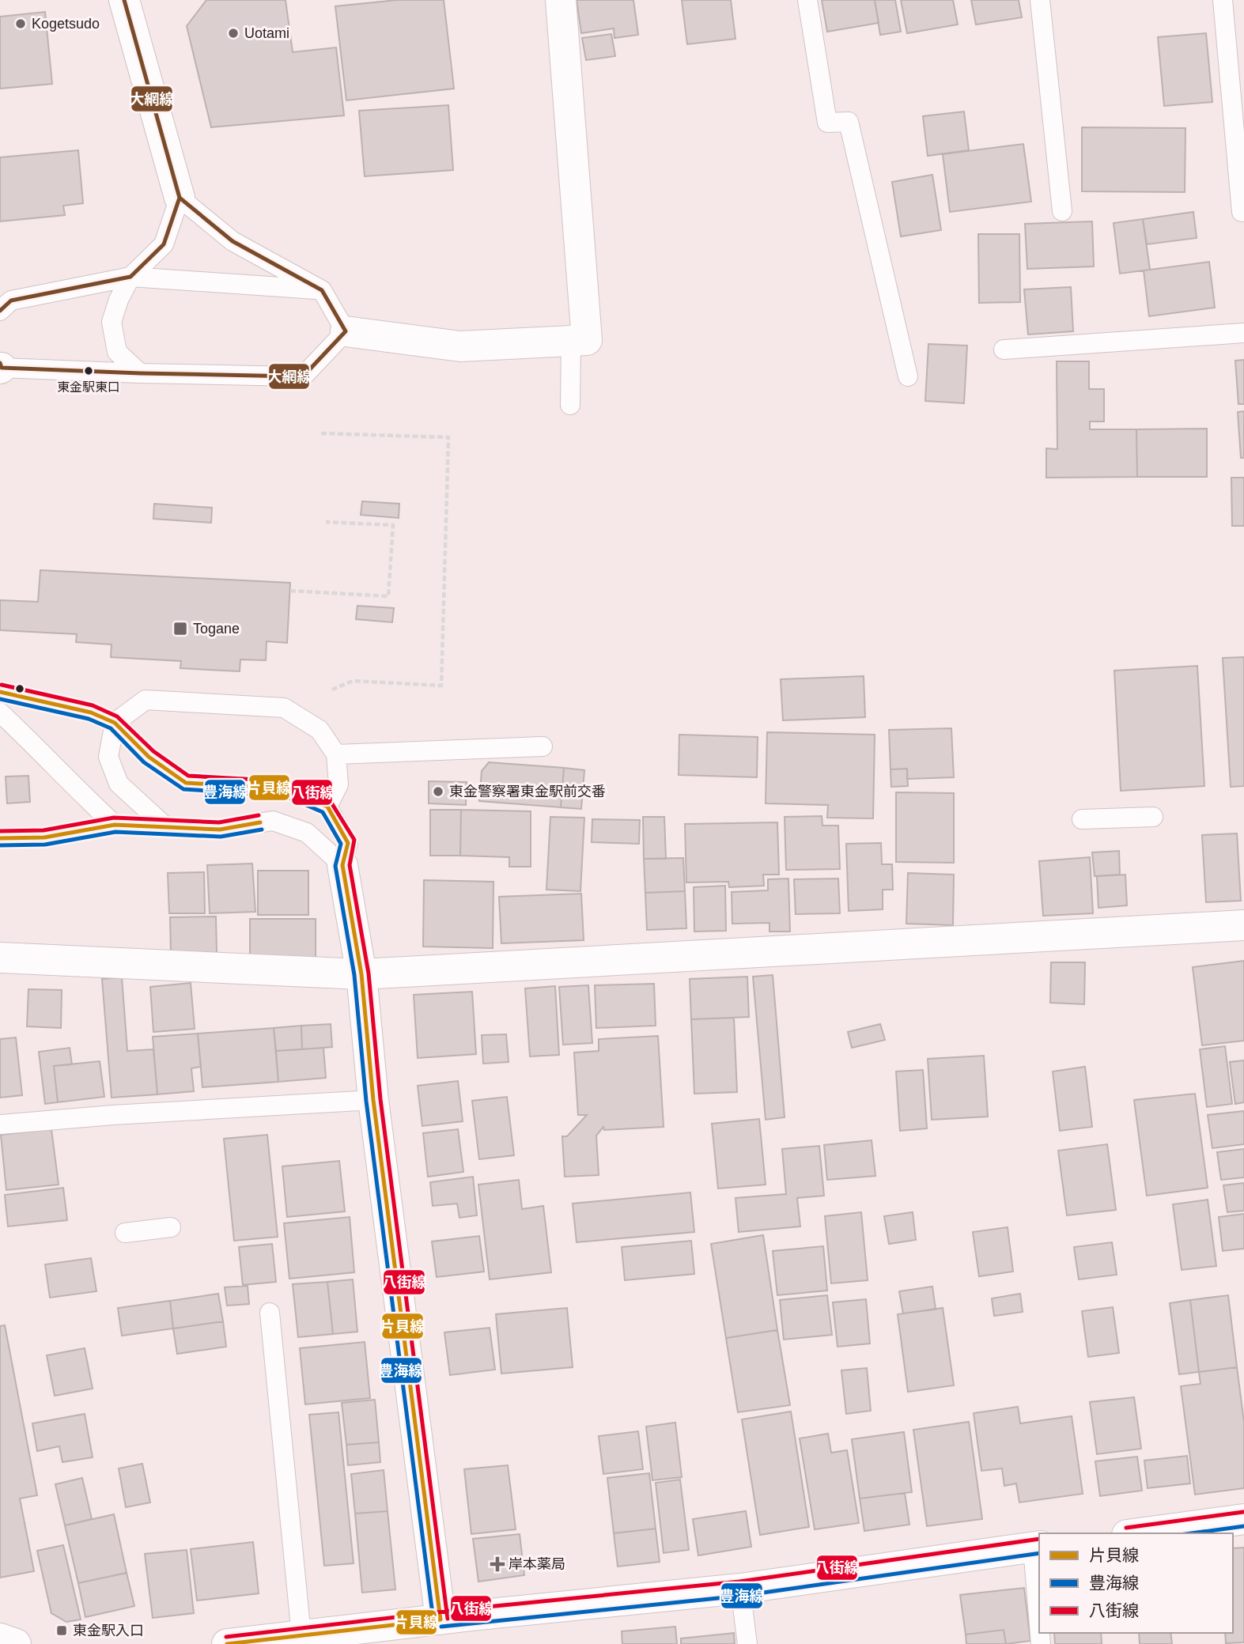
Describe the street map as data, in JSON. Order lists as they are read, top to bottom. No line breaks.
{"places":{"other":["Kogetsudo","Uotami","東金駅東口","東金警察署東金駅前交番"],"transit":["Togane","東金駅入口"],"health":["岸本薬局"]},"lines":["transit line 大網線","transit line 八街線","transit line 片貝線","transit line 豊海線"],"legend":["片貝線","豊海線","八街線"]}
